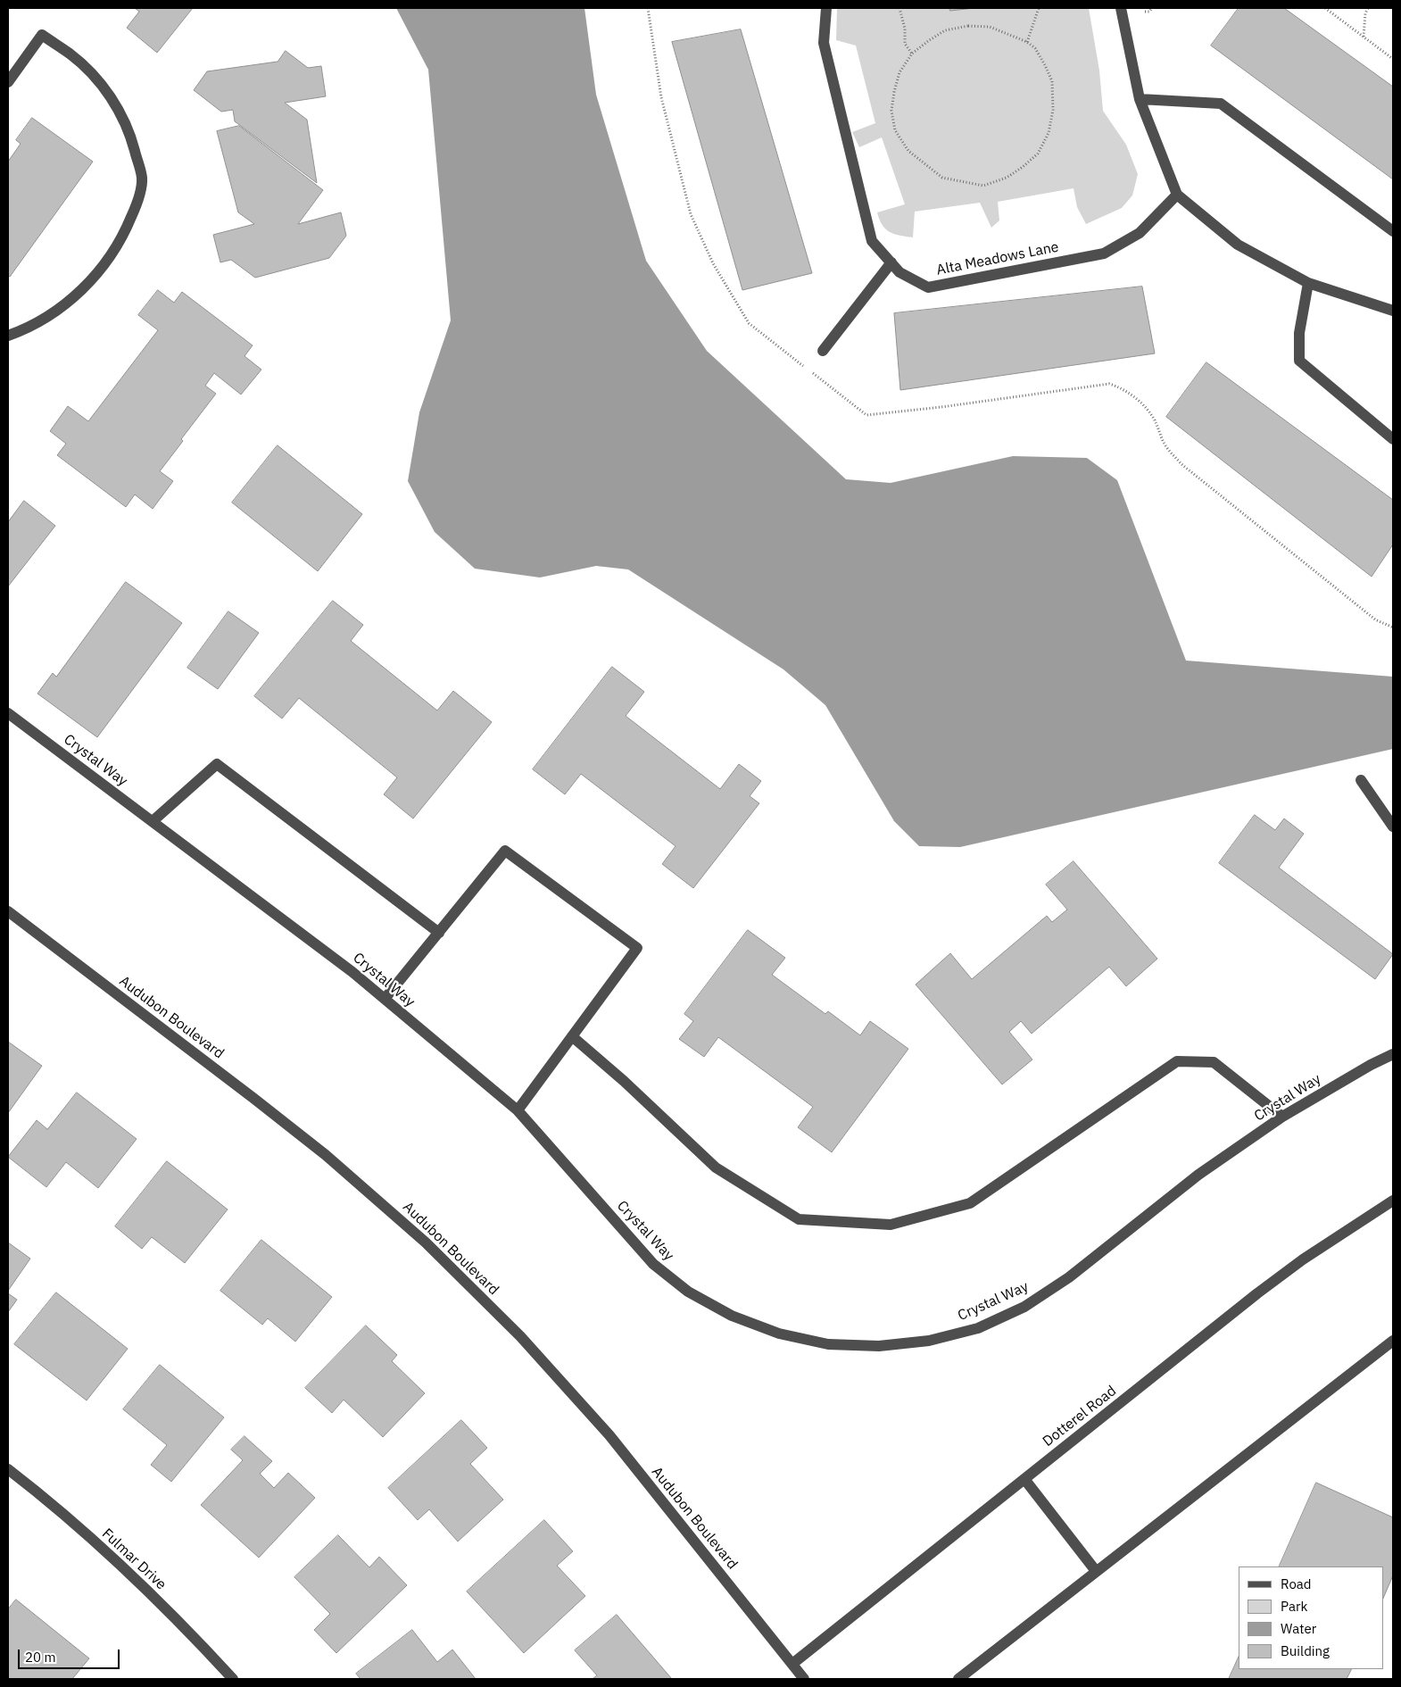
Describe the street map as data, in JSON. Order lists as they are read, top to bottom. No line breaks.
{"streets":{"street":["Alta Meadows Lane","Crystal Way","Audubon Boulevard","Dotterel Road","Fulmar Drive"]},"crossings":[["Audubon Boulevard","Dotterel Road"]],"legend":["Road","Park","Water","Building"],"scale_bar":"20 m"}
